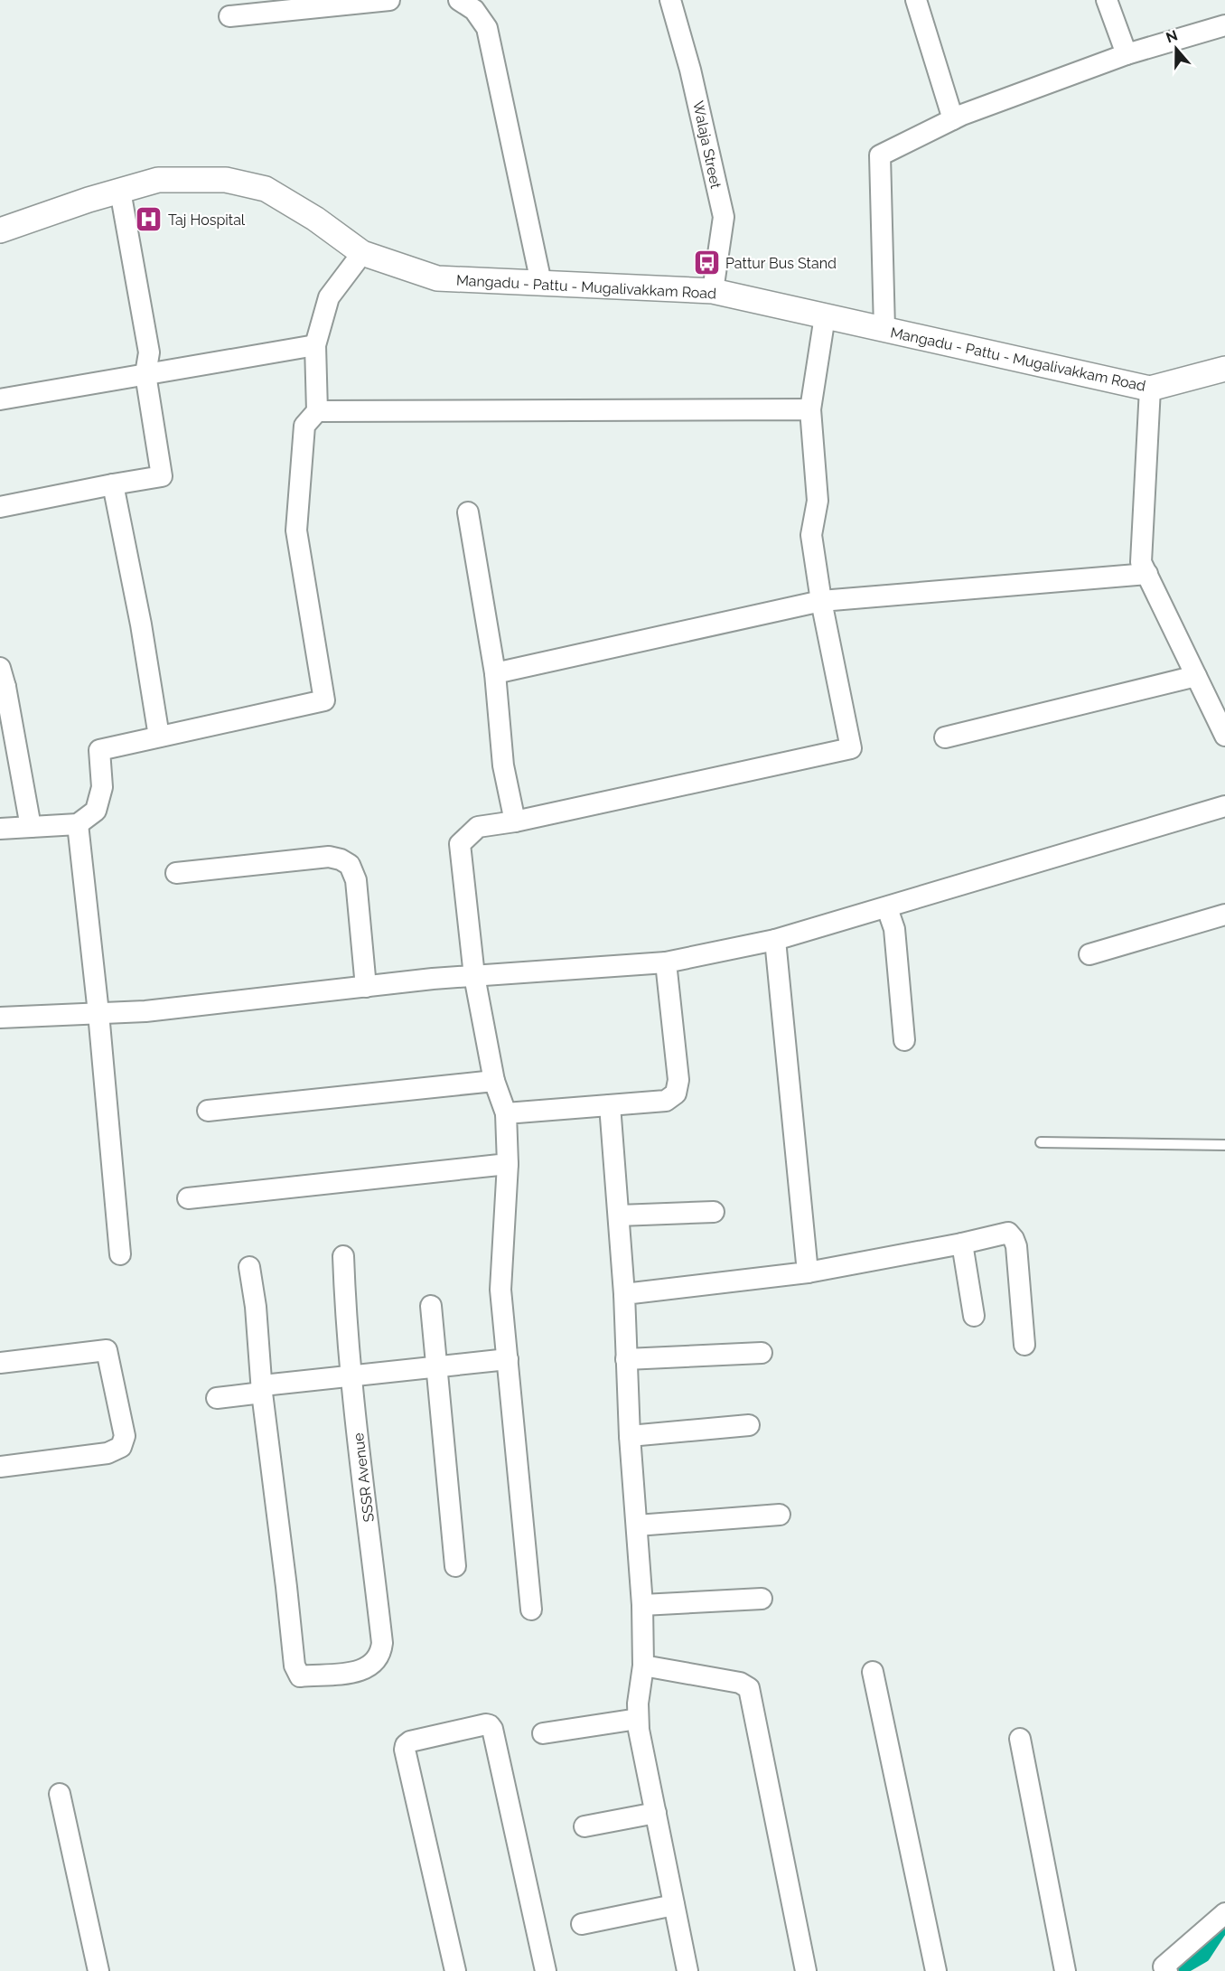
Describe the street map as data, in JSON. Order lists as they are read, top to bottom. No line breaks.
{"streets":{"street":["Walaja Street","Mangadu - Pattu - Mugalivakkam Road","SSSR Avenue"]},"crossings":[["Walaja Street","Mangadu - Pattu - Mugalivakkam Road"]],"places":{"hospital":["Taj Hospital"],"bus stop":["Pattur Bus Stand"]},"north":"top"}
